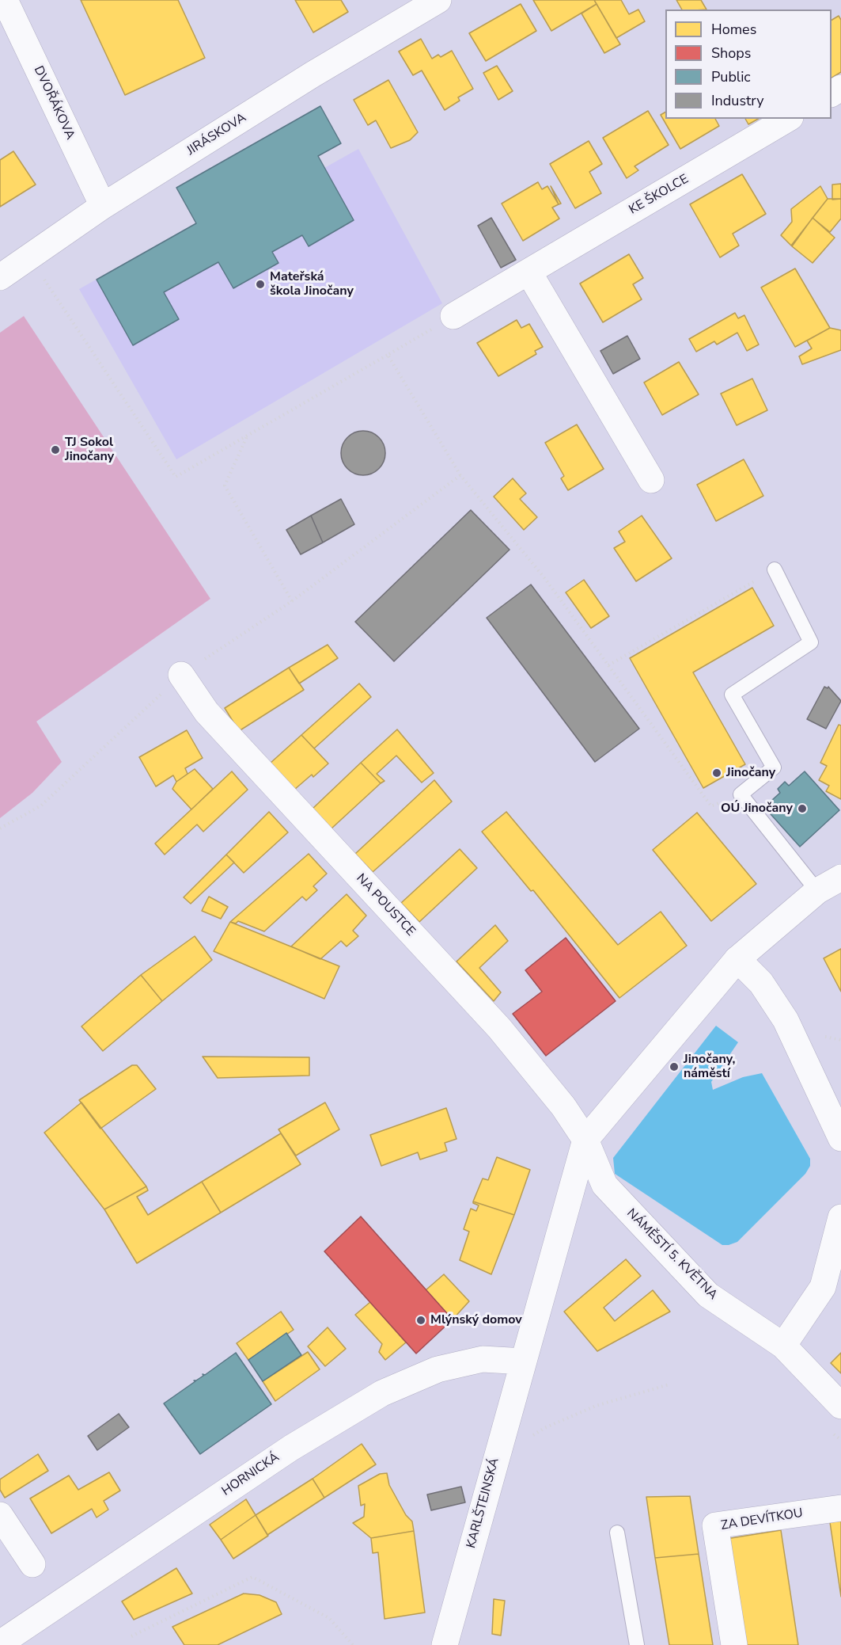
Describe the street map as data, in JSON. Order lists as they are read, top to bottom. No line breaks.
{"streets":{"street":["DVOŘÁKOVA","JIRÁSKOVA","KE ŠKOLCE","NA POUSTCE","NÁMĚSTÍ 5. KVĚTNA","HORNICKÁ","KARLŠTEJNSKÁ","ZA DEVÍTKOU"]},"crossings":[["DVOŘÁKOVA","JIRÁSKOVA"],["NA POUSTCE","NÁMĚSTÍ 5. KVĚTNA"],["HORNICKÁ","KARLŠTEJNSKÁ"]],"places":["Mateřská škola Jinočany","TJ Sokol Jinočany","Jinočany","OÚ Jinočany","Jinočany, náměstí","Mlýnský domov"],"legend":["Homes","Shops","Public","Industry"]}
